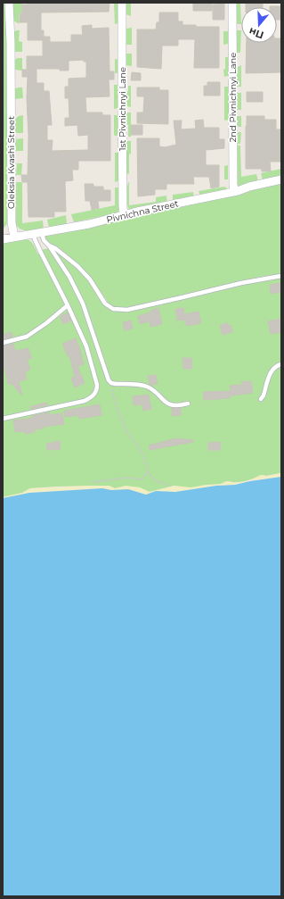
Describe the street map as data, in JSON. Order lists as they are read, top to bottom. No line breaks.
{"streets":{"street":["2nd Pivnichnyi Lane","1st Pivnichnyi Lane","Oleksia Kvashi Street","Pivnichna Street"]},"crossings":[["2nd Pivnichnyi Lane","Pivnichna Street"],["1st Pivnichnyi Lane","Pivnichna Street"],["Oleksia Kvashi Street","Pivnichna Street"]],"north":"bottom"}
